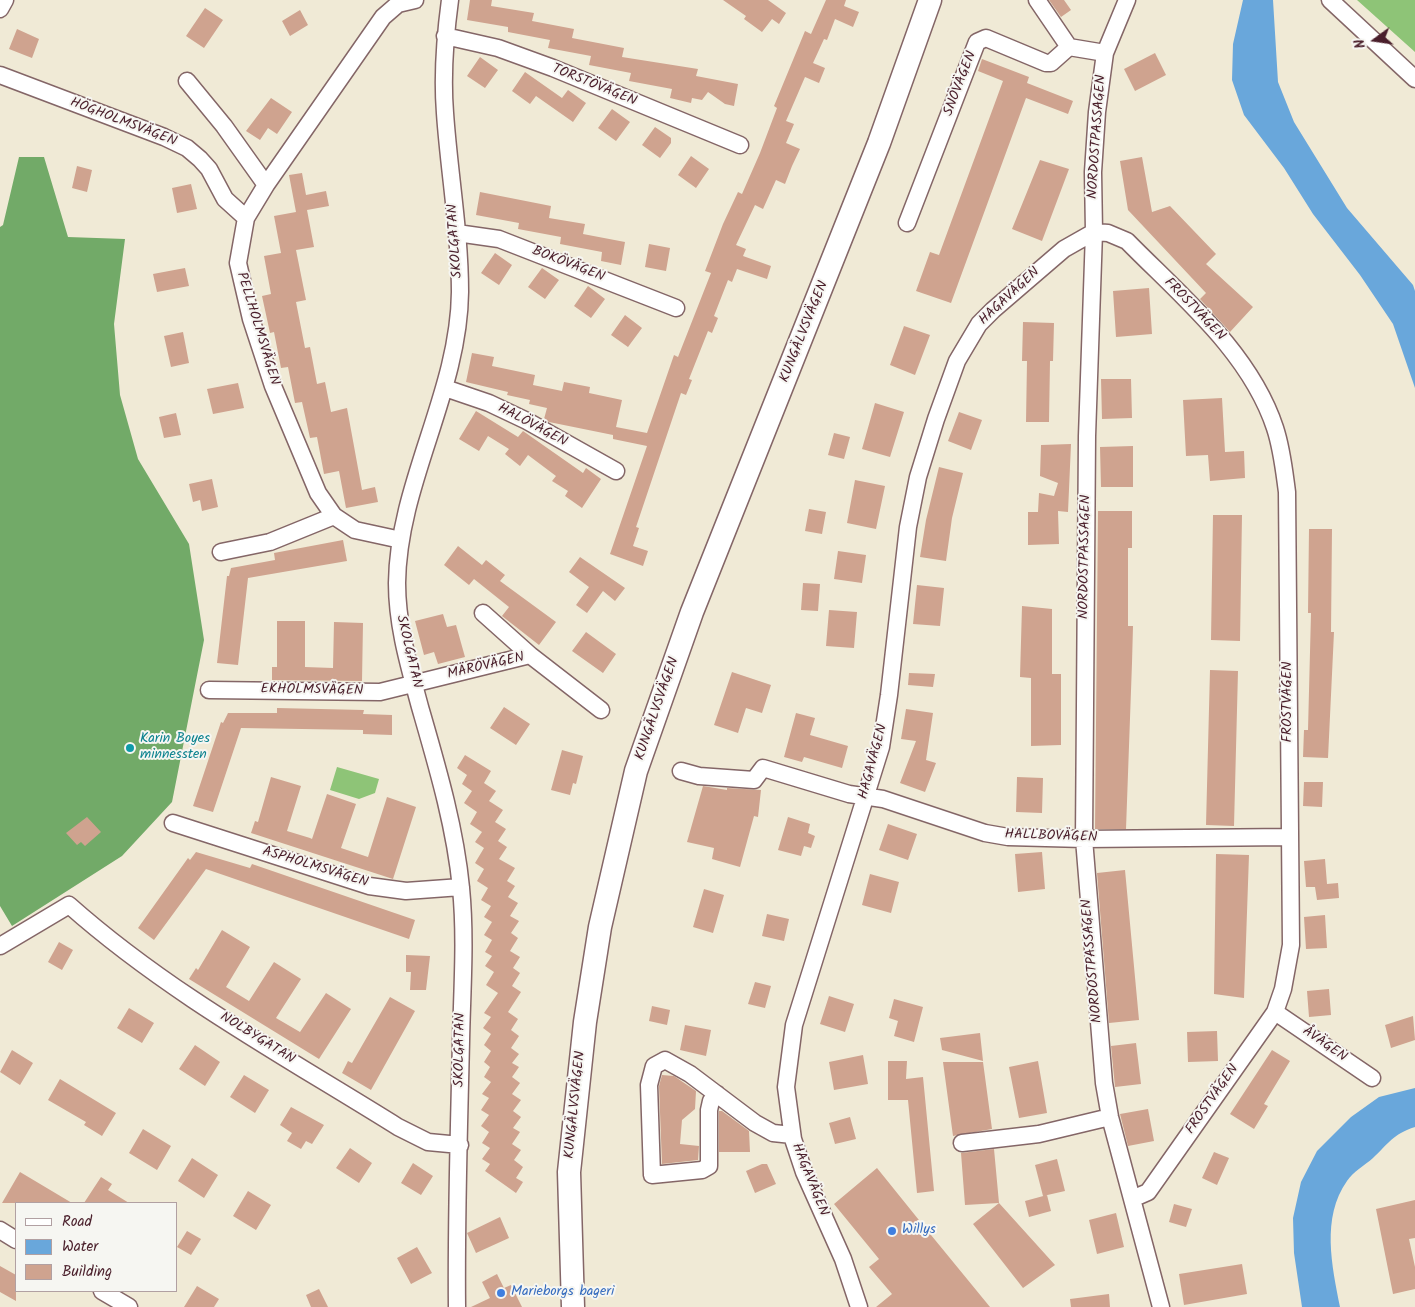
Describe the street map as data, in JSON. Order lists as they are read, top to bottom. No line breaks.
{"streets":{"main road":["KUNGÄLVSVÄGEN"],"street":["SNÖVÄGEN","TORSTÖVÄGEN","HÖGHOLMSVÄGEN","NORDOSTPASSAGEN","SKOLGATAN","BOKÖVÄGEN","HAGAVÄGEN","FROSTVÄGEN","PELLHOLMSVÄGEN","HALÖVÄGEN","MÄRÖVÄGEN","EKHOLMSVÄGEN","HALLBOVÄGEN","ASPHOLMSVÄGEN","NOLBYGATAN","ÅVÄGEN"]},"crossings":[["TORSTÖVÄGEN","SKOLGATAN"],["HÖGHOLMSVÄGEN","PELLHOLMSVÄGEN"],["NORDOSTPASSAGEN","HAGAVÄGEN"],["NORDOSTPASSAGEN","FROSTVÄGEN"],["NORDOSTPASSAGEN","HALLBOVÄGEN"],["SKOLGATAN","BOKÖVÄGEN"],["SKOLGATAN","PELLHOLMSVÄGEN"],["SKOLGATAN","HALÖVÄGEN"],["SKOLGATAN","MÄRÖVÄGEN"],["SKOLGATAN","EKHOLMSVÄGEN"],["SKOLGATAN","ASPHOLMSVÄGEN"],["SKOLGATAN","NOLBYGATAN"],["HAGAVÄGEN","FROSTVÄGEN"],["HAGAVÄGEN","HALLBOVÄGEN"],["FROSTVÄGEN","HALLBOVÄGEN"],["FROSTVÄGEN","ÅVÄGEN"],["MÄRÖVÄGEN","EKHOLMSVÄGEN"]],"places":["Karin Boyes minnessten","Willys","Marieborgs bageri"],"legend":["Road","Water","Building"],"north":"left"}
